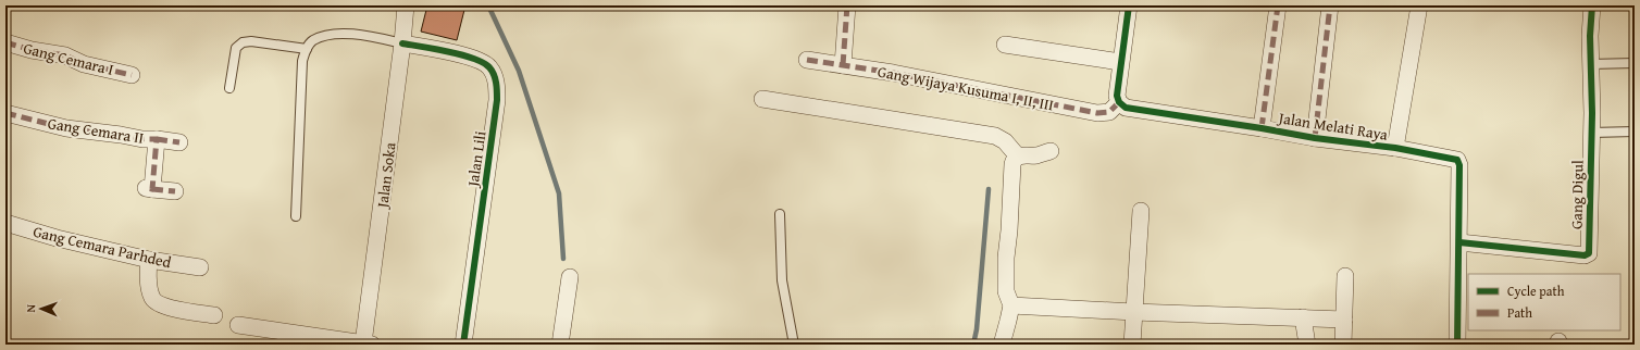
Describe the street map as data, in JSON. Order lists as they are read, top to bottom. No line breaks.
{"streets":{"street":["Gang Cemara I","Gang Wijaya Kusuma I, II, III","Jalan Melati Raya","Gang Cemara II","Jalan Lili","Jalan Soka","Gang Digul","Gang Cemara Parhded"]},"crossings":[["Gang Wijaya Kusuma I, II, III","Jalan Melati Raya"],["Jalan Melati Raya","Gang Digul"],["Jalan Lili","Jalan Soka"]],"legend":["Cycle path","Path"],"north":"left"}
